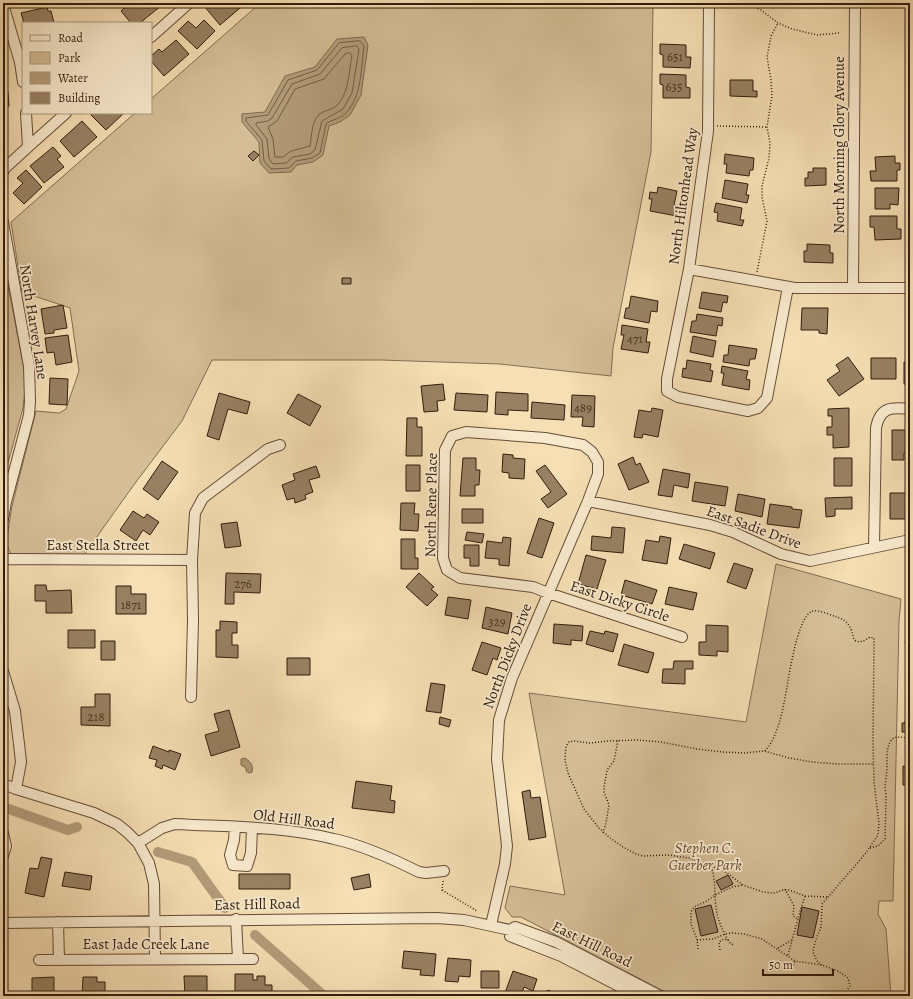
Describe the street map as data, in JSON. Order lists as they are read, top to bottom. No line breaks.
{"streets":{"street":["North Morning Glory Avenue","North Hiltonhead Way","North Harvey Lane","North Rene Place","East Sadie Drive","East Stella Street","East Dicky Circle","North Dicky Drive","Old Hill Road","East Hill Road","East Jade Creek Lane"]},"crossings":[["North Rene Place","East Sadie Drive"],["North Rene Place","East Dicky Circle"],["North Rene Place","North Dicky Drive"],["East Sadie Drive","North Dicky Drive"],["East Dicky Circle","North Dicky Drive"],["North Dicky Drive","East Hill Road"]],"parks":["Stephen C. Guerber Park"],"house_numbers":["651","635","471","489","276","1871","329","218"],"legend":["Road","Park","Water","Building"],"scale_bar":"50 m"}
